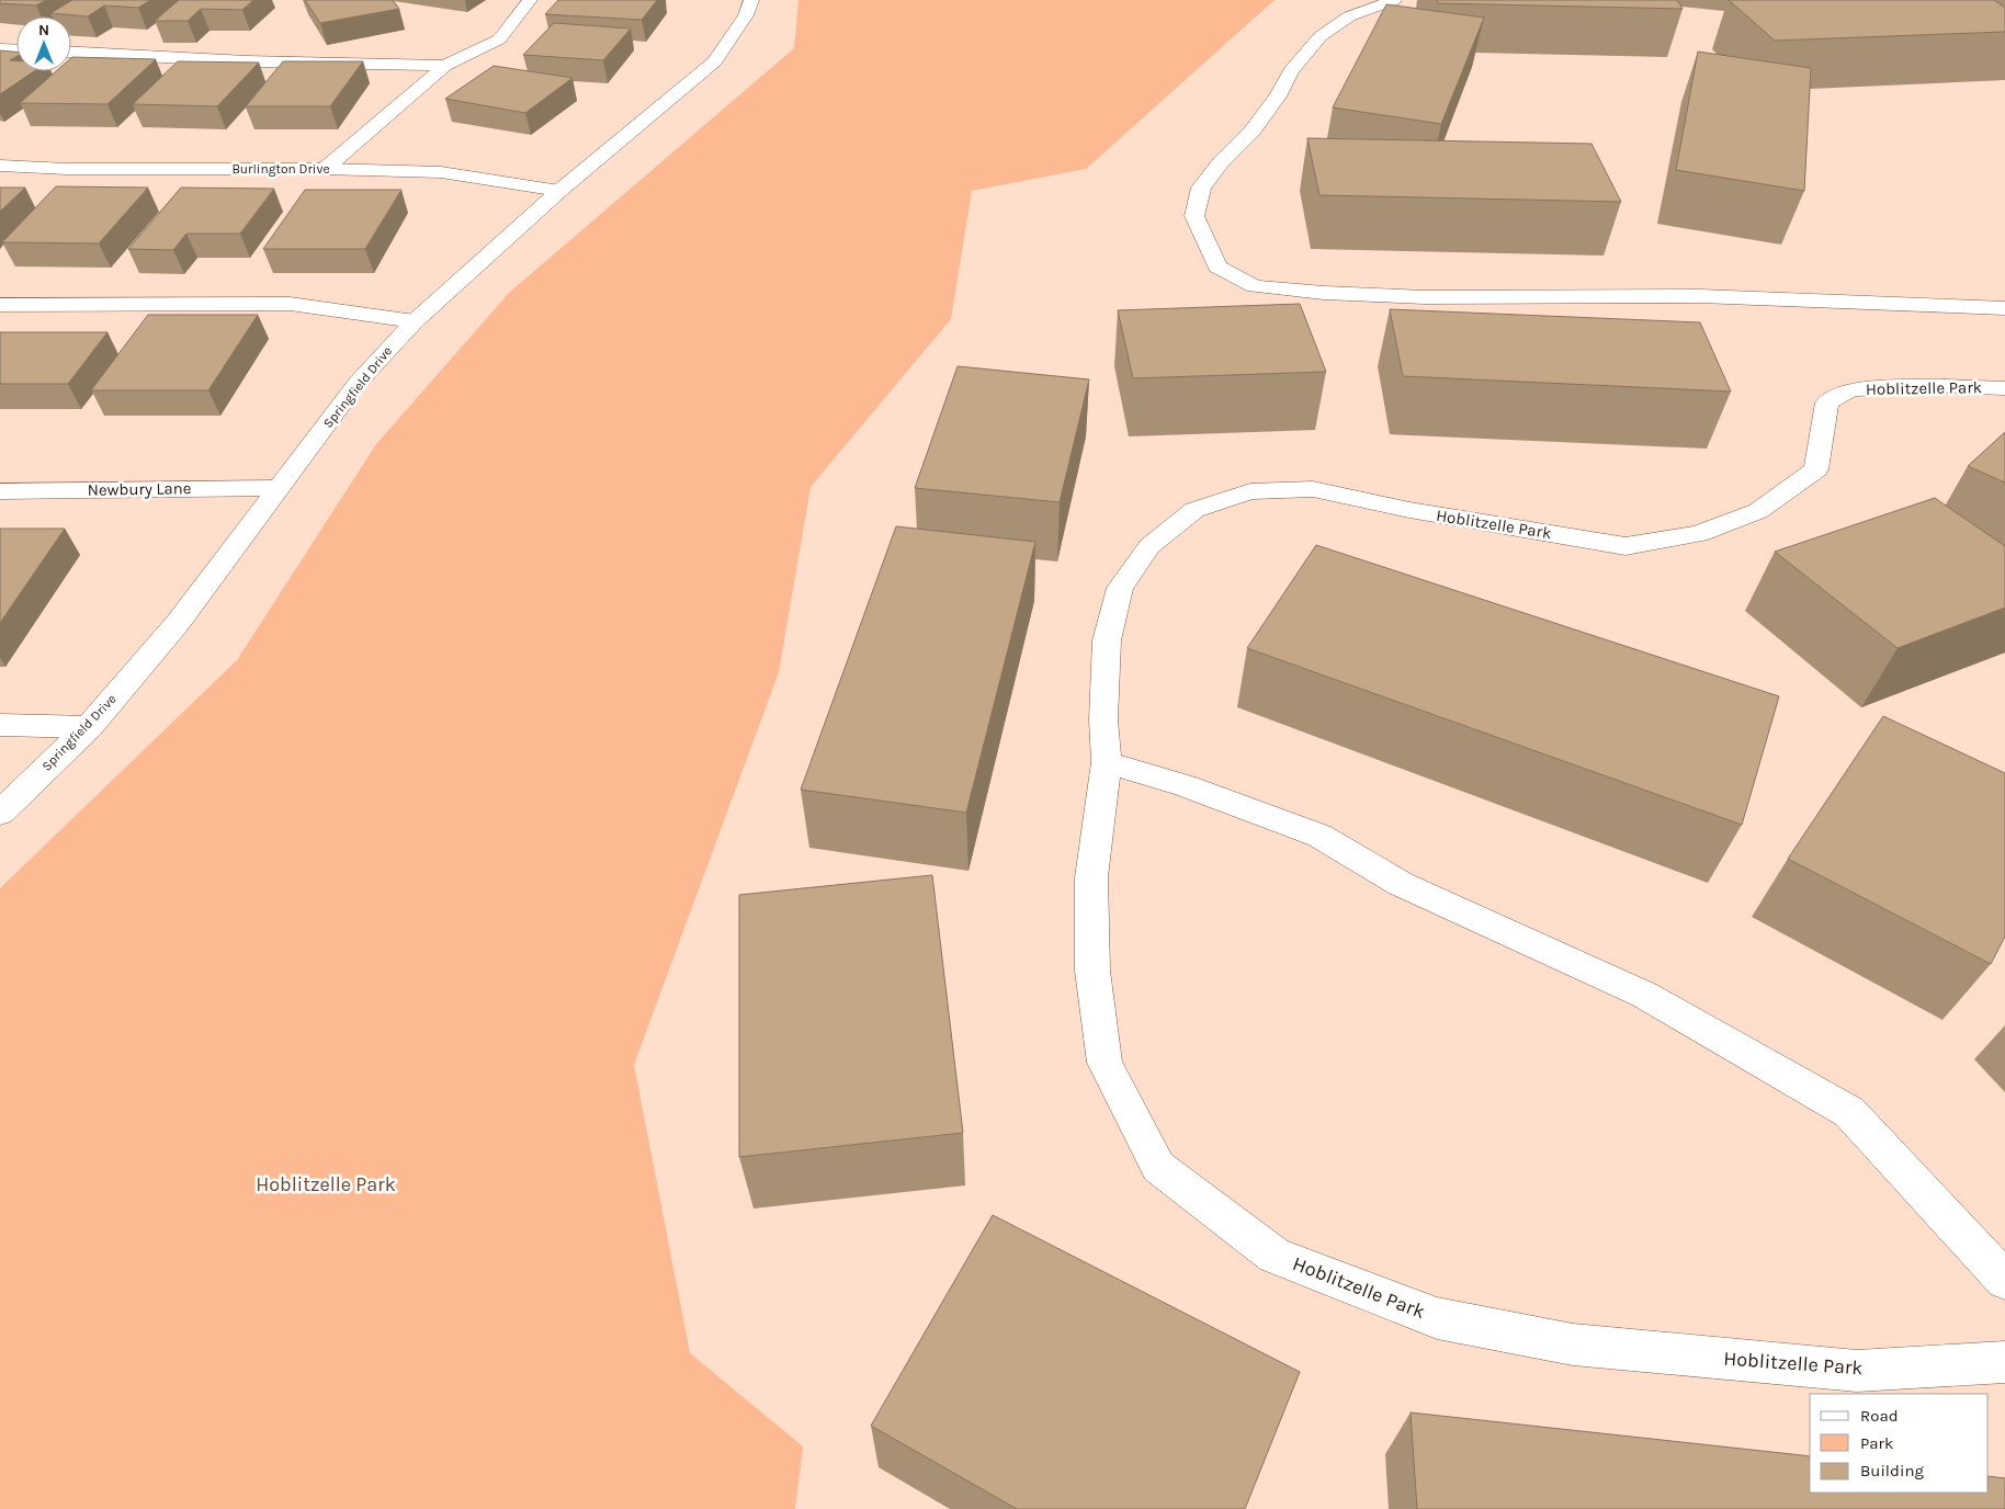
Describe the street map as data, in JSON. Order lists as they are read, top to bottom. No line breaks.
{"streets":{"street":["Burlington Drive","Springfield Drive","Hoblitzelle Park","Newbury Lane"]},"crossings":[["Burlington Drive","Springfield Drive"],["Springfield Drive","Newbury Lane"]],"parks":["Hoblitzelle Park"],"legend":["Road","Park","Building"],"north":"top"}
